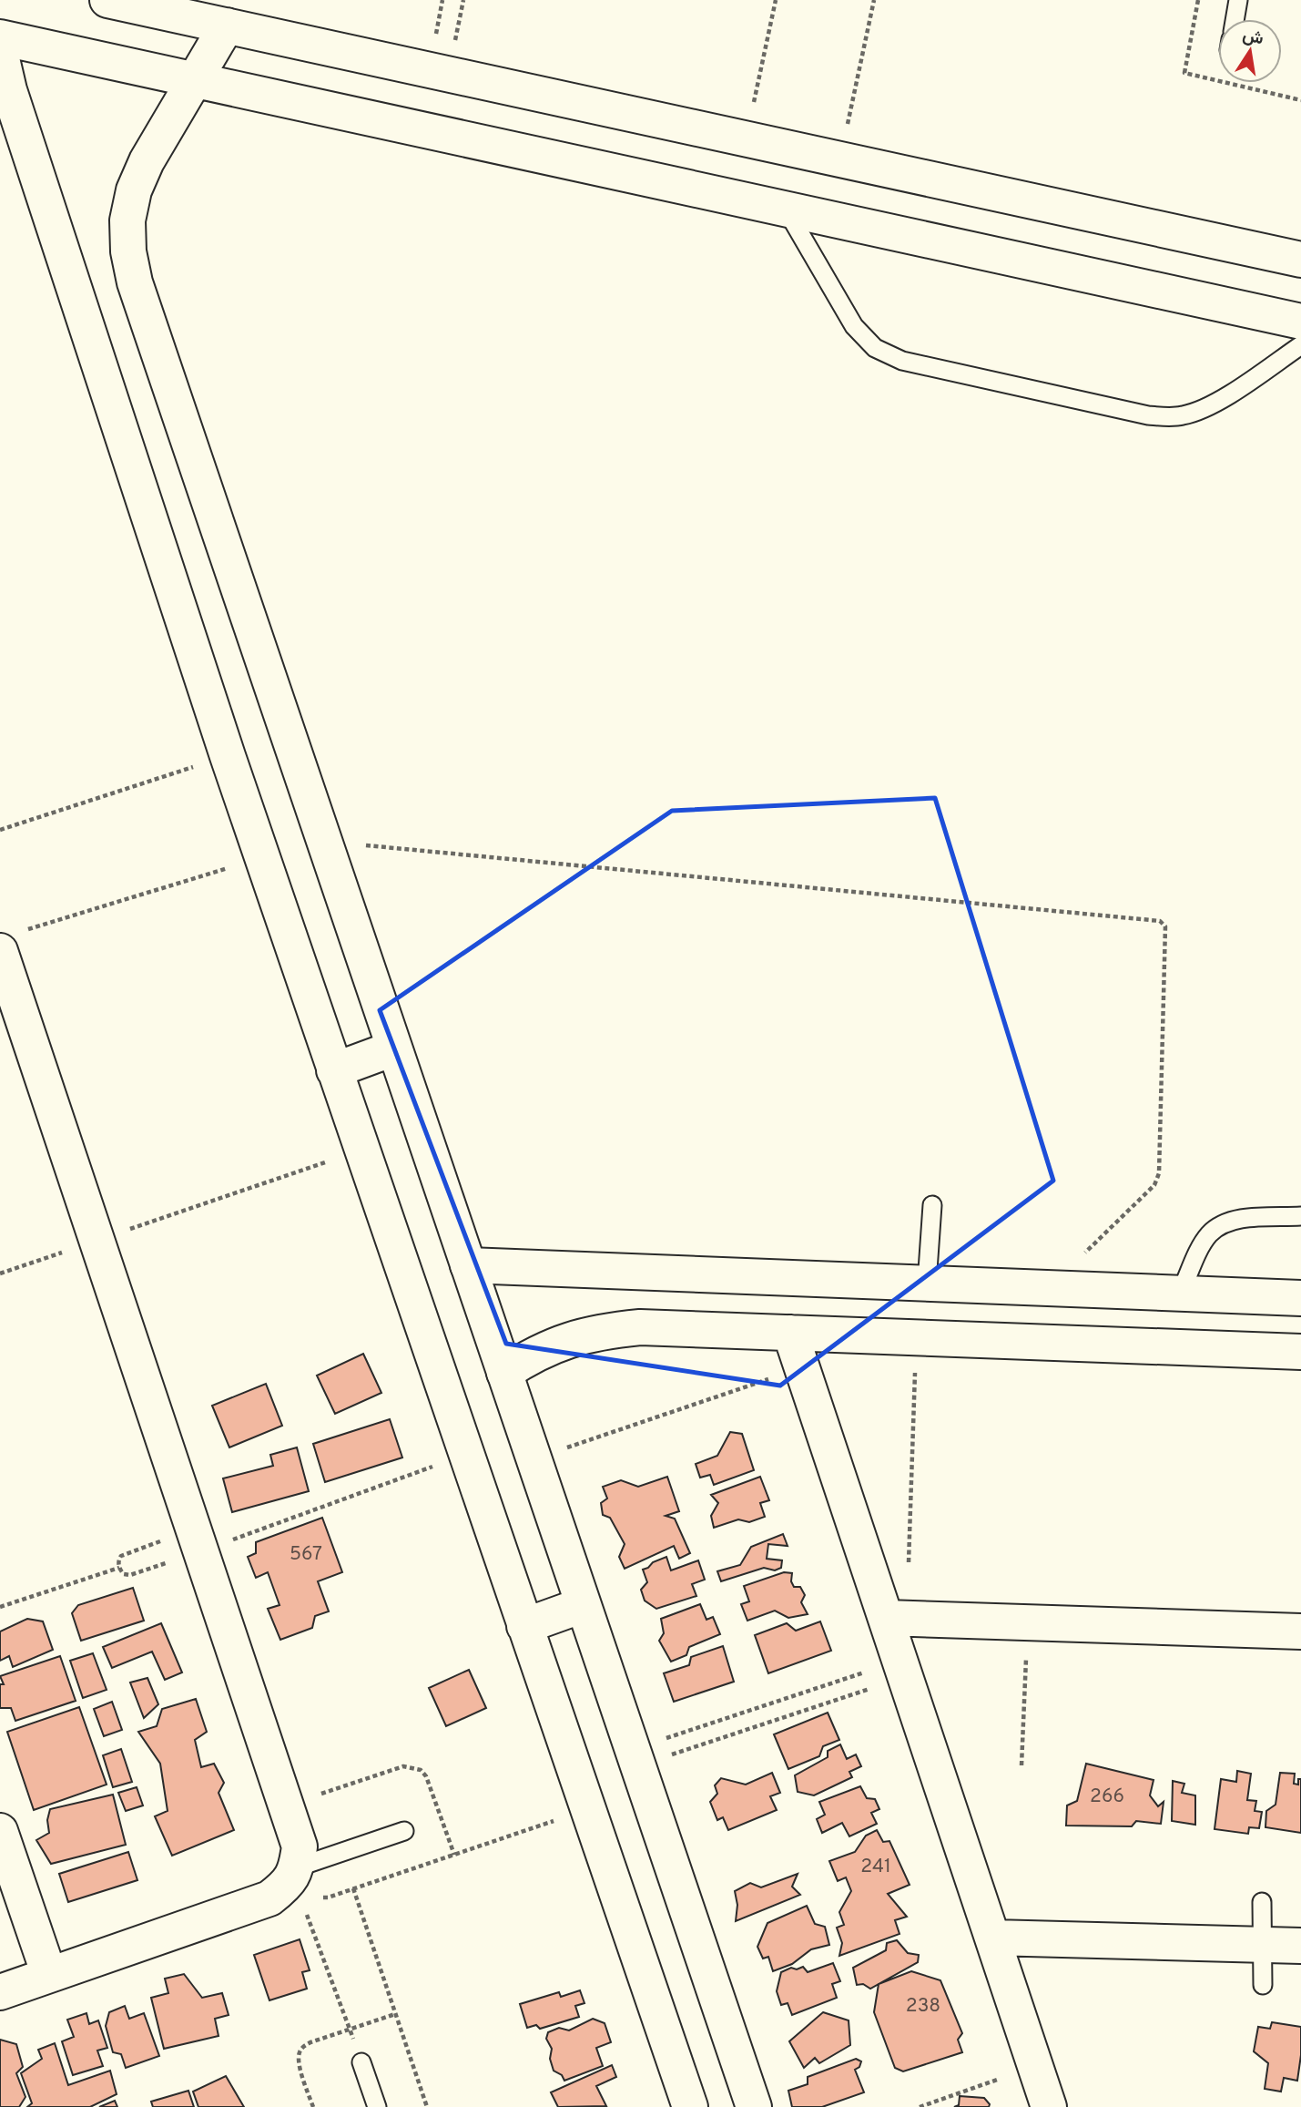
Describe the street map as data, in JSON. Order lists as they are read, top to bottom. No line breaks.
{"house_numbers":["567","266","241","238"],"north":"top"}
